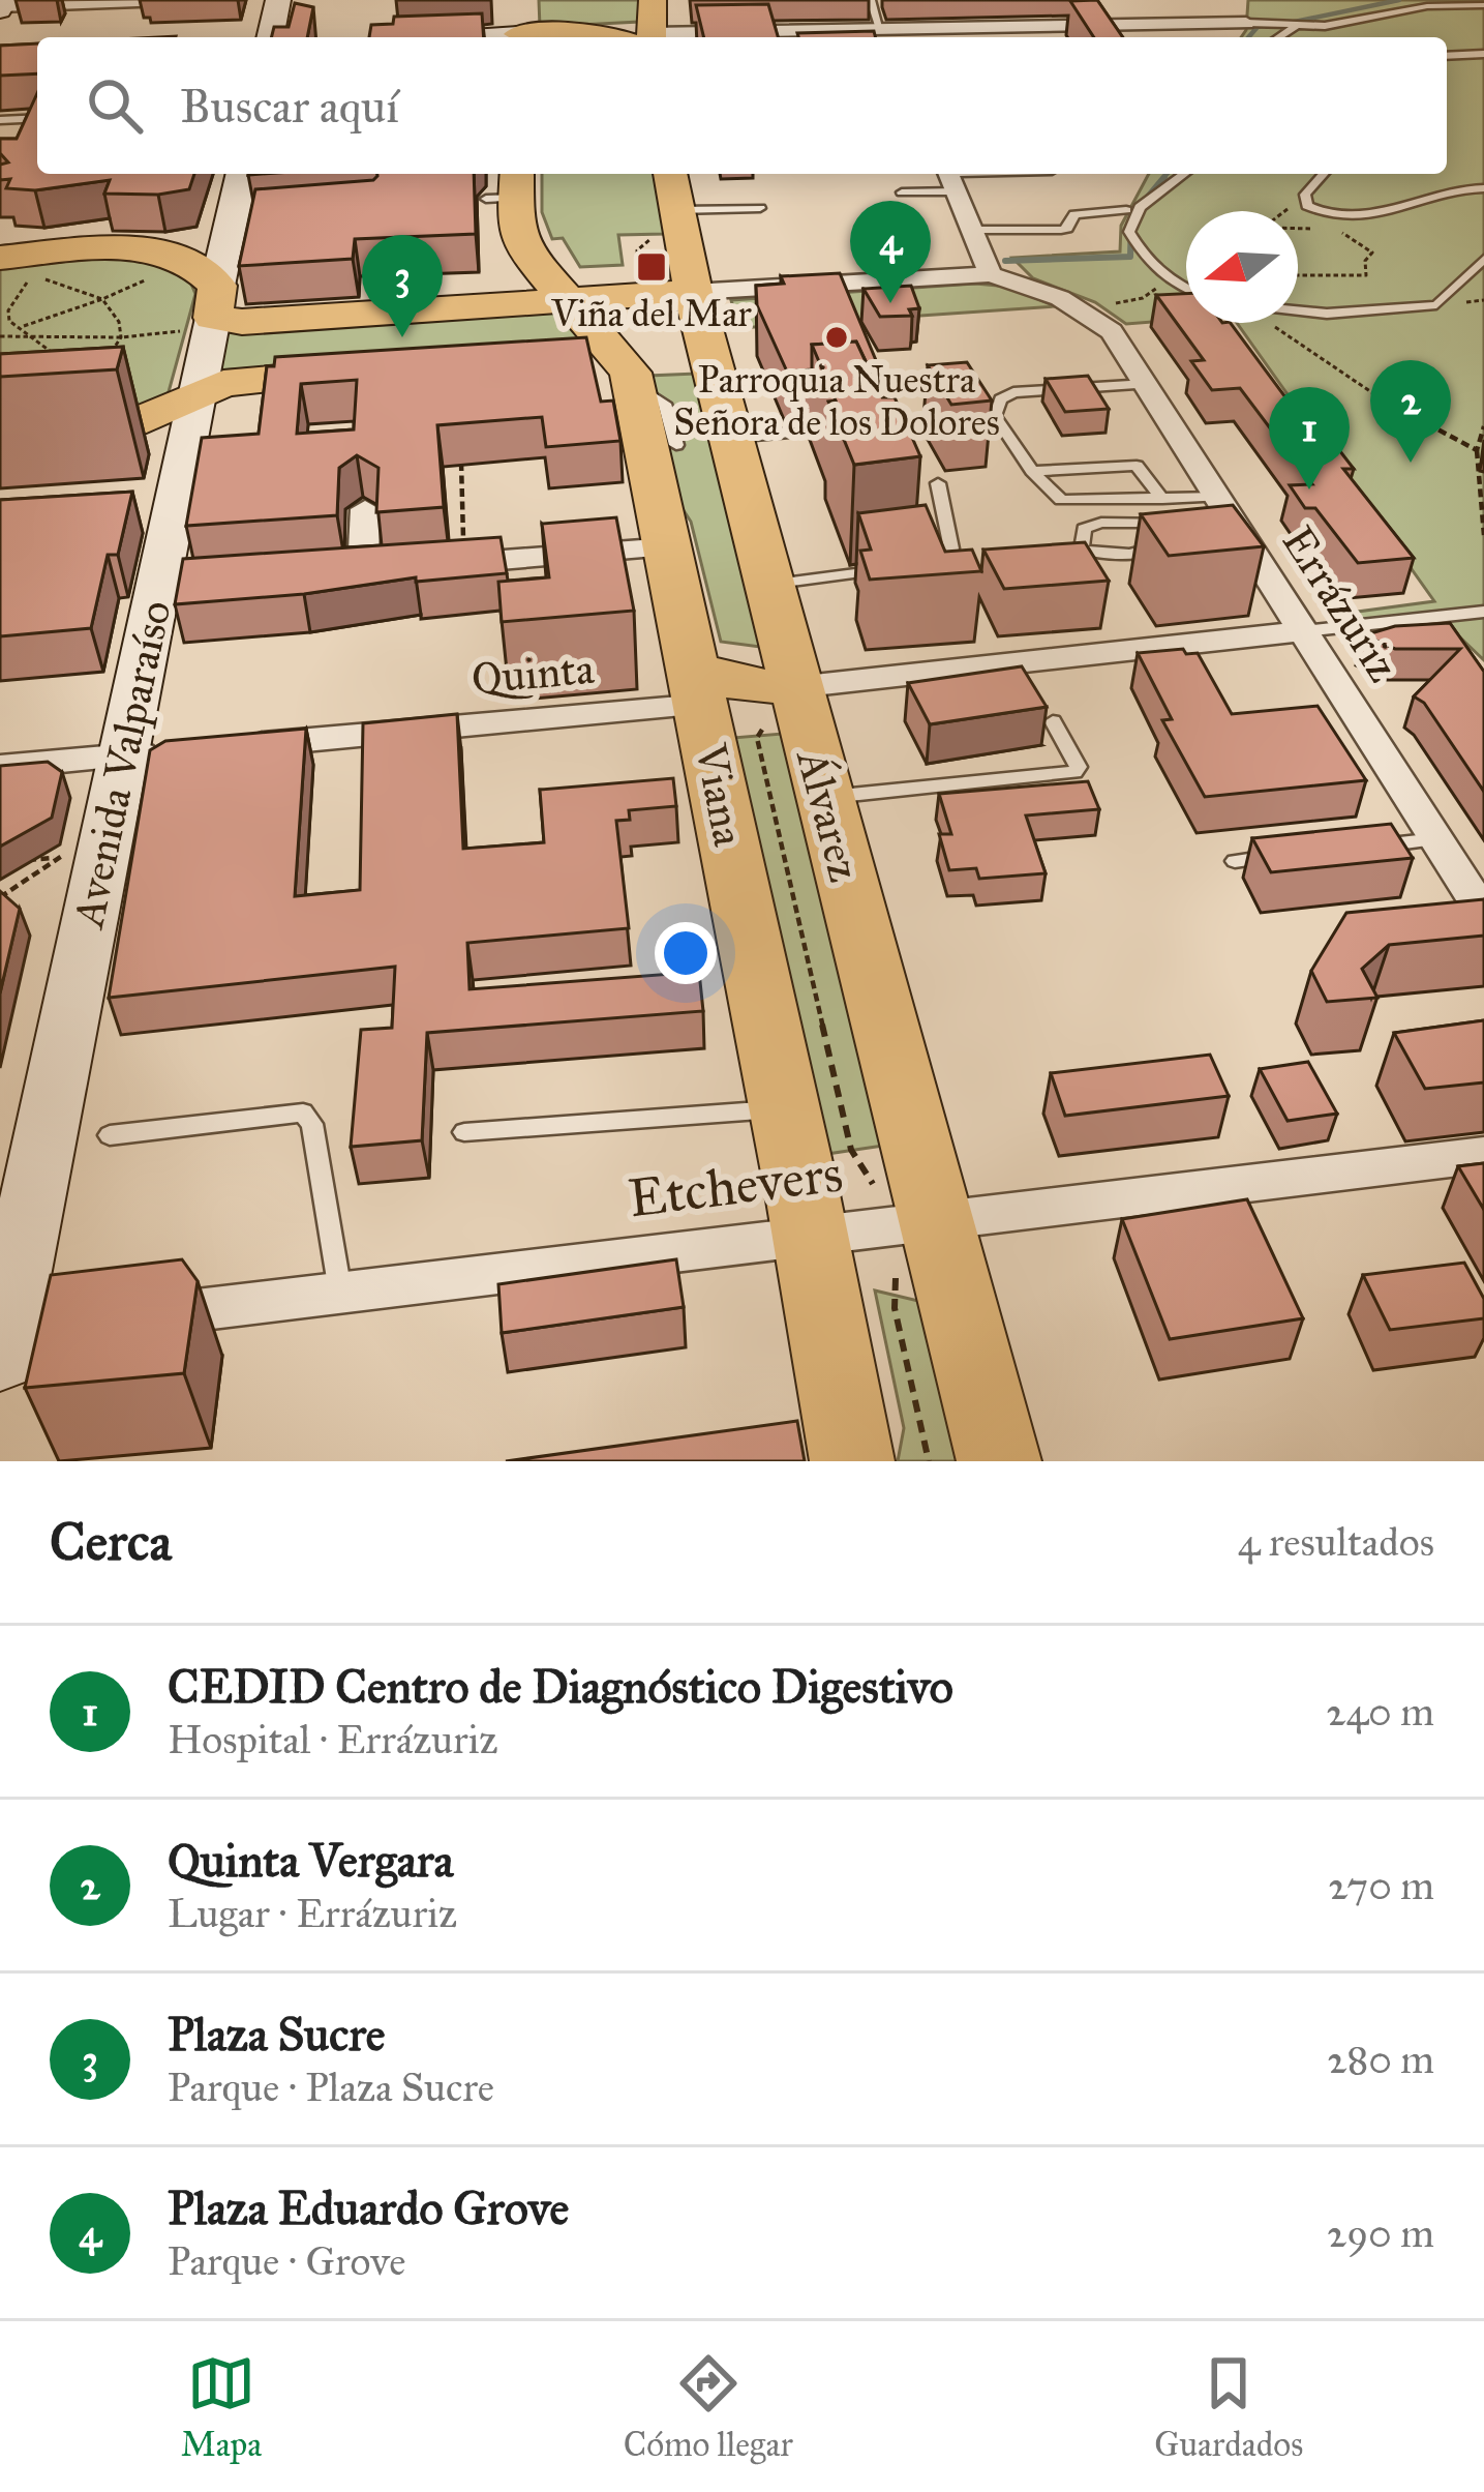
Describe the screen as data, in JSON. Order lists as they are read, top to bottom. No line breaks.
{"streets":{"main road":["Viana","Álvarez"],"street":["Errázuriz","Quinta","Avenida Valparaíso","Etchevers"]},"crossings":[["Errázuriz","Quinta"],["Quinta","Viana"],["Quinta","Álvarez"],["Viana","Álvarez"],["Viana","Etchevers"],["Álvarez","Etchevers"]],"places":{"transit":["Viña del Mar"],"other":["Parroquia Nuestra Señora de los Dolores"]},"north":"left","page":{"search":"Buscar aquí","pins":["4","3","2","1"],"heading":["Cerca","4 resultados"],"list":[{"mark":"1","name":"CEDID Centro de Diagnóstico Digestivo","note":"Hospital · Errázuriz","value":"240 m"},{"mark":"2","name":"Quinta Vergara","note":"Lugar · Errázuriz","value":"270 m"},{"mark":"3","name":"Plaza Sucre","note":"Parque · Plaza Sucre","value":"280 m"},{"mark":"4","name":"Plaza Eduardo Grove","note":"Parque · Grove","value":"290 m"}],"nav":["Mapa","Cómo llegar","Guardados"]}}
